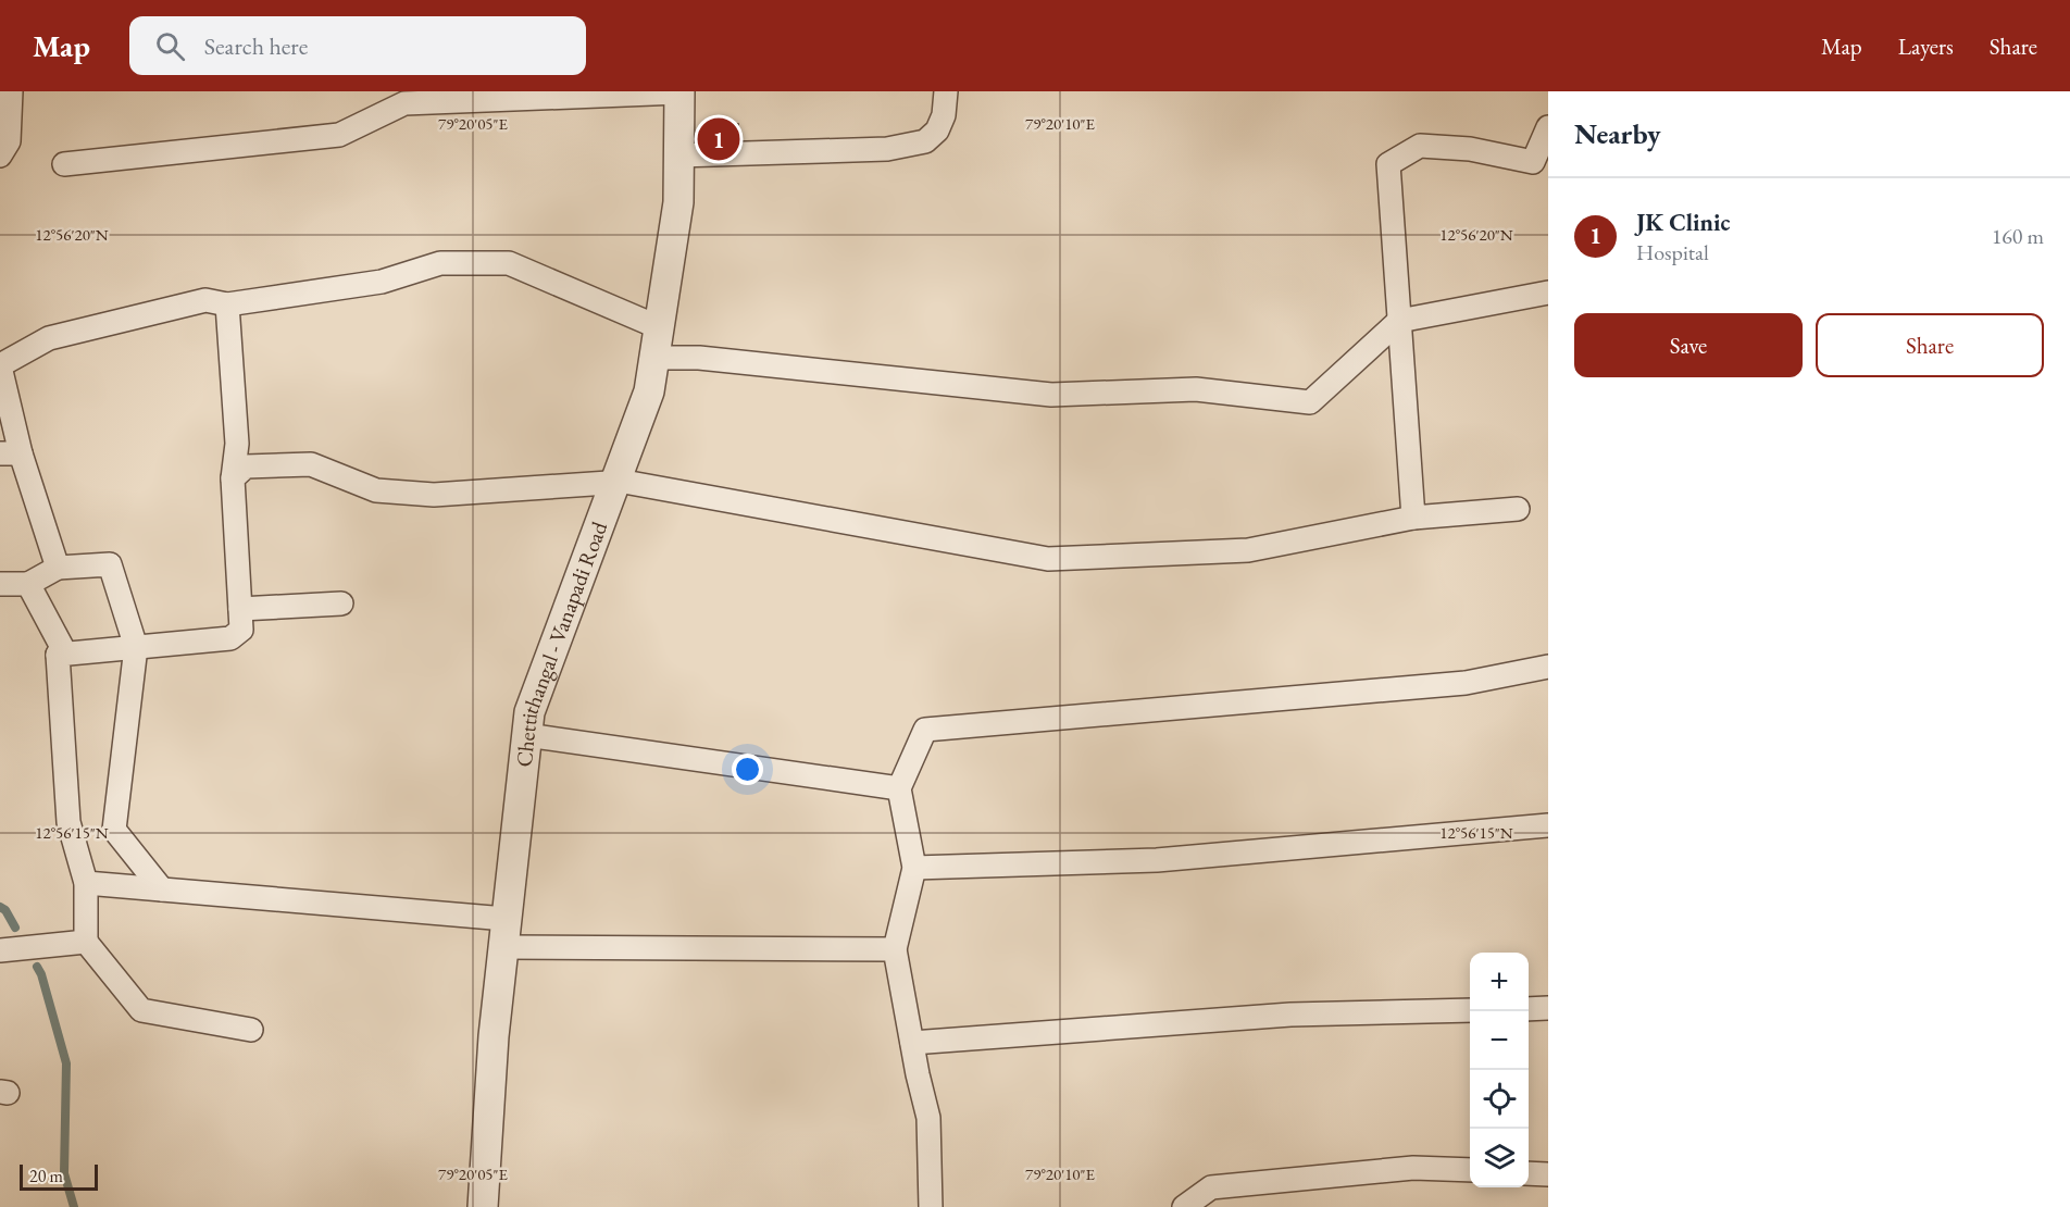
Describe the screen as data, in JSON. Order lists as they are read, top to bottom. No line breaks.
{"streets":{"street":["Chettithangal - Vanapadi Road"]},"scale_bar":"20 m","page":{"header":"Map","search":"Search here","nav":["Map","Layers","Share"],"heading":"Nearby","pins":"1","list":[{"mark":"1","name":"JK Clinic","note":"Hospital","value":"160 m"}],"buttons":["Save","Share"],"map_buttons":["+","−"],"scale":"20 m"},"coordinates":["79°20'05\"E","79°20'10\"E","12°56'20\"N","12°56'15\"N"]}
